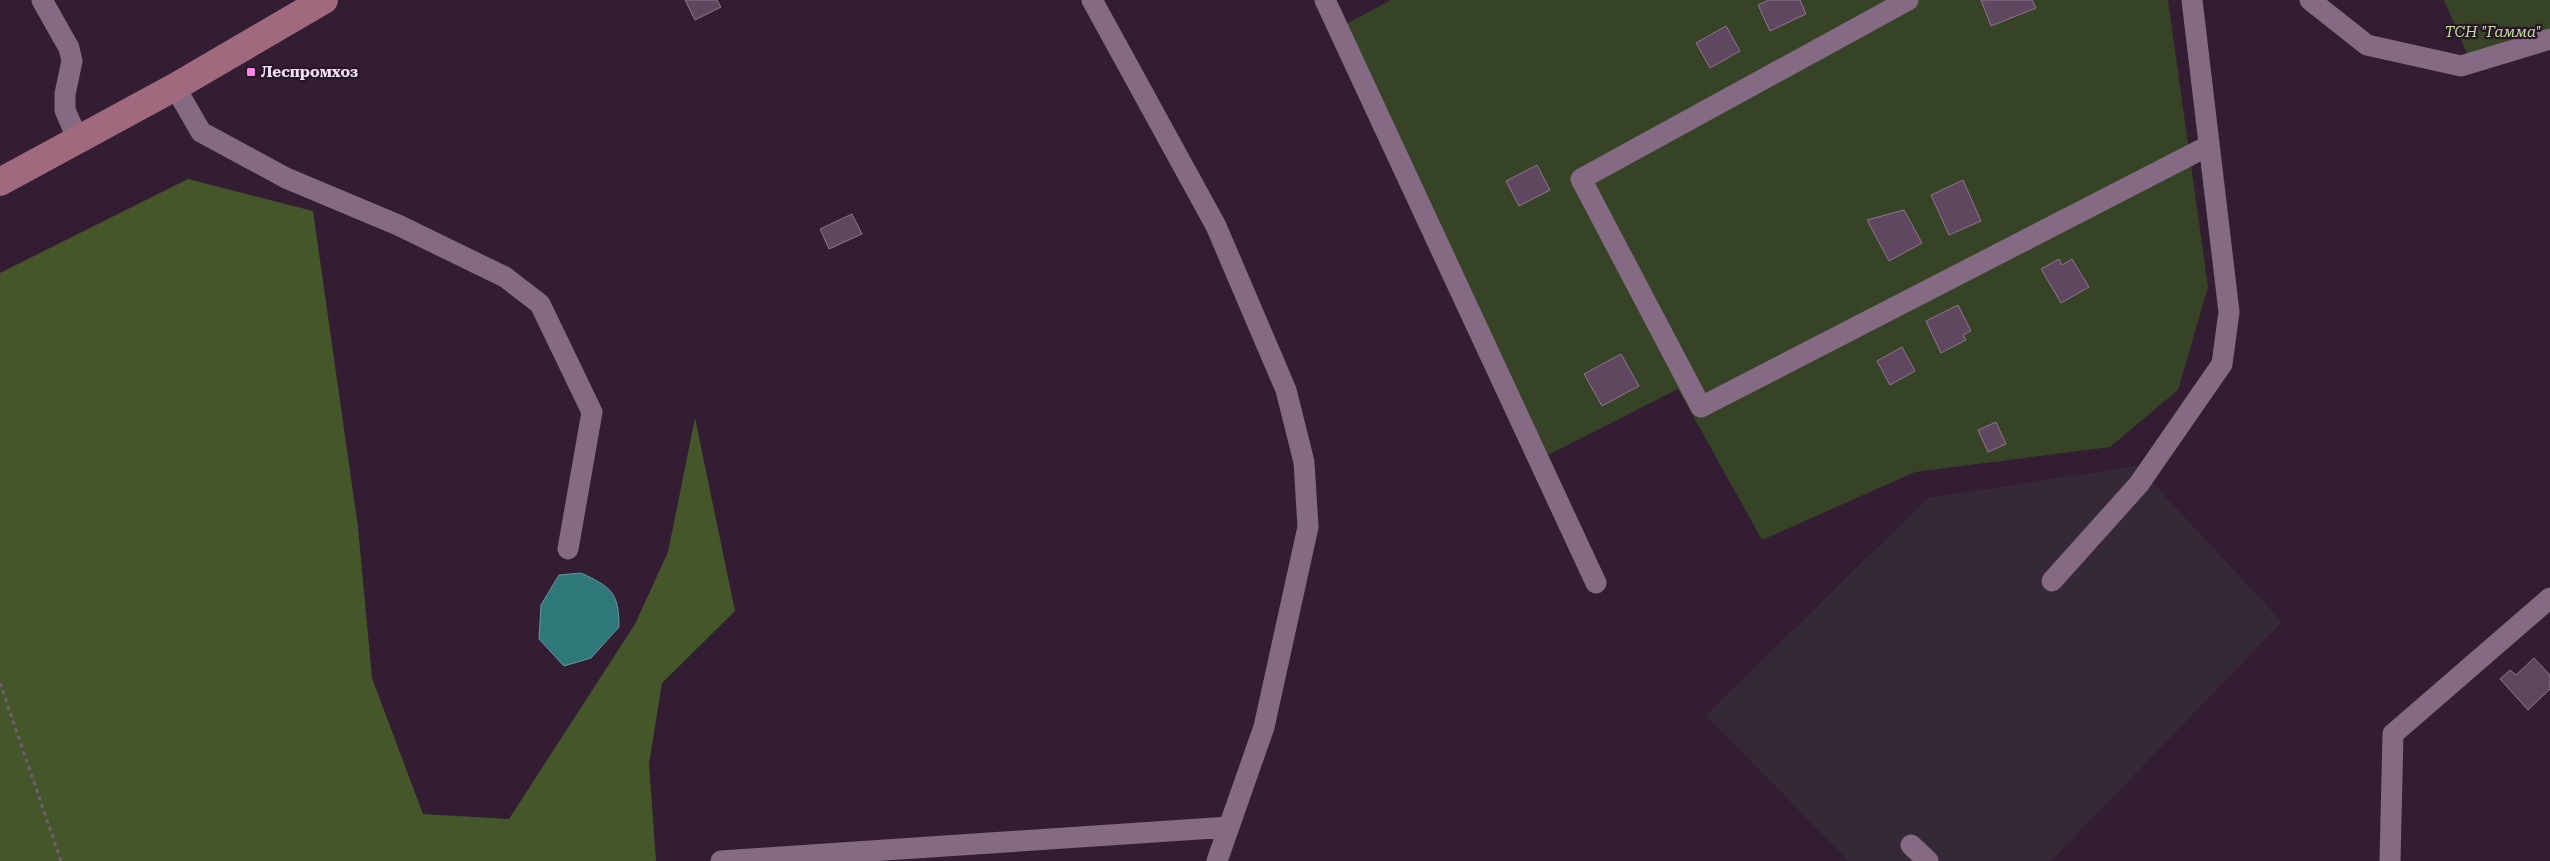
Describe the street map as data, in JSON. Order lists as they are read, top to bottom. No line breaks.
{"parks":["ТСН \"Гамма\""],"places":{"transit":["Леспромхоз"]}}
